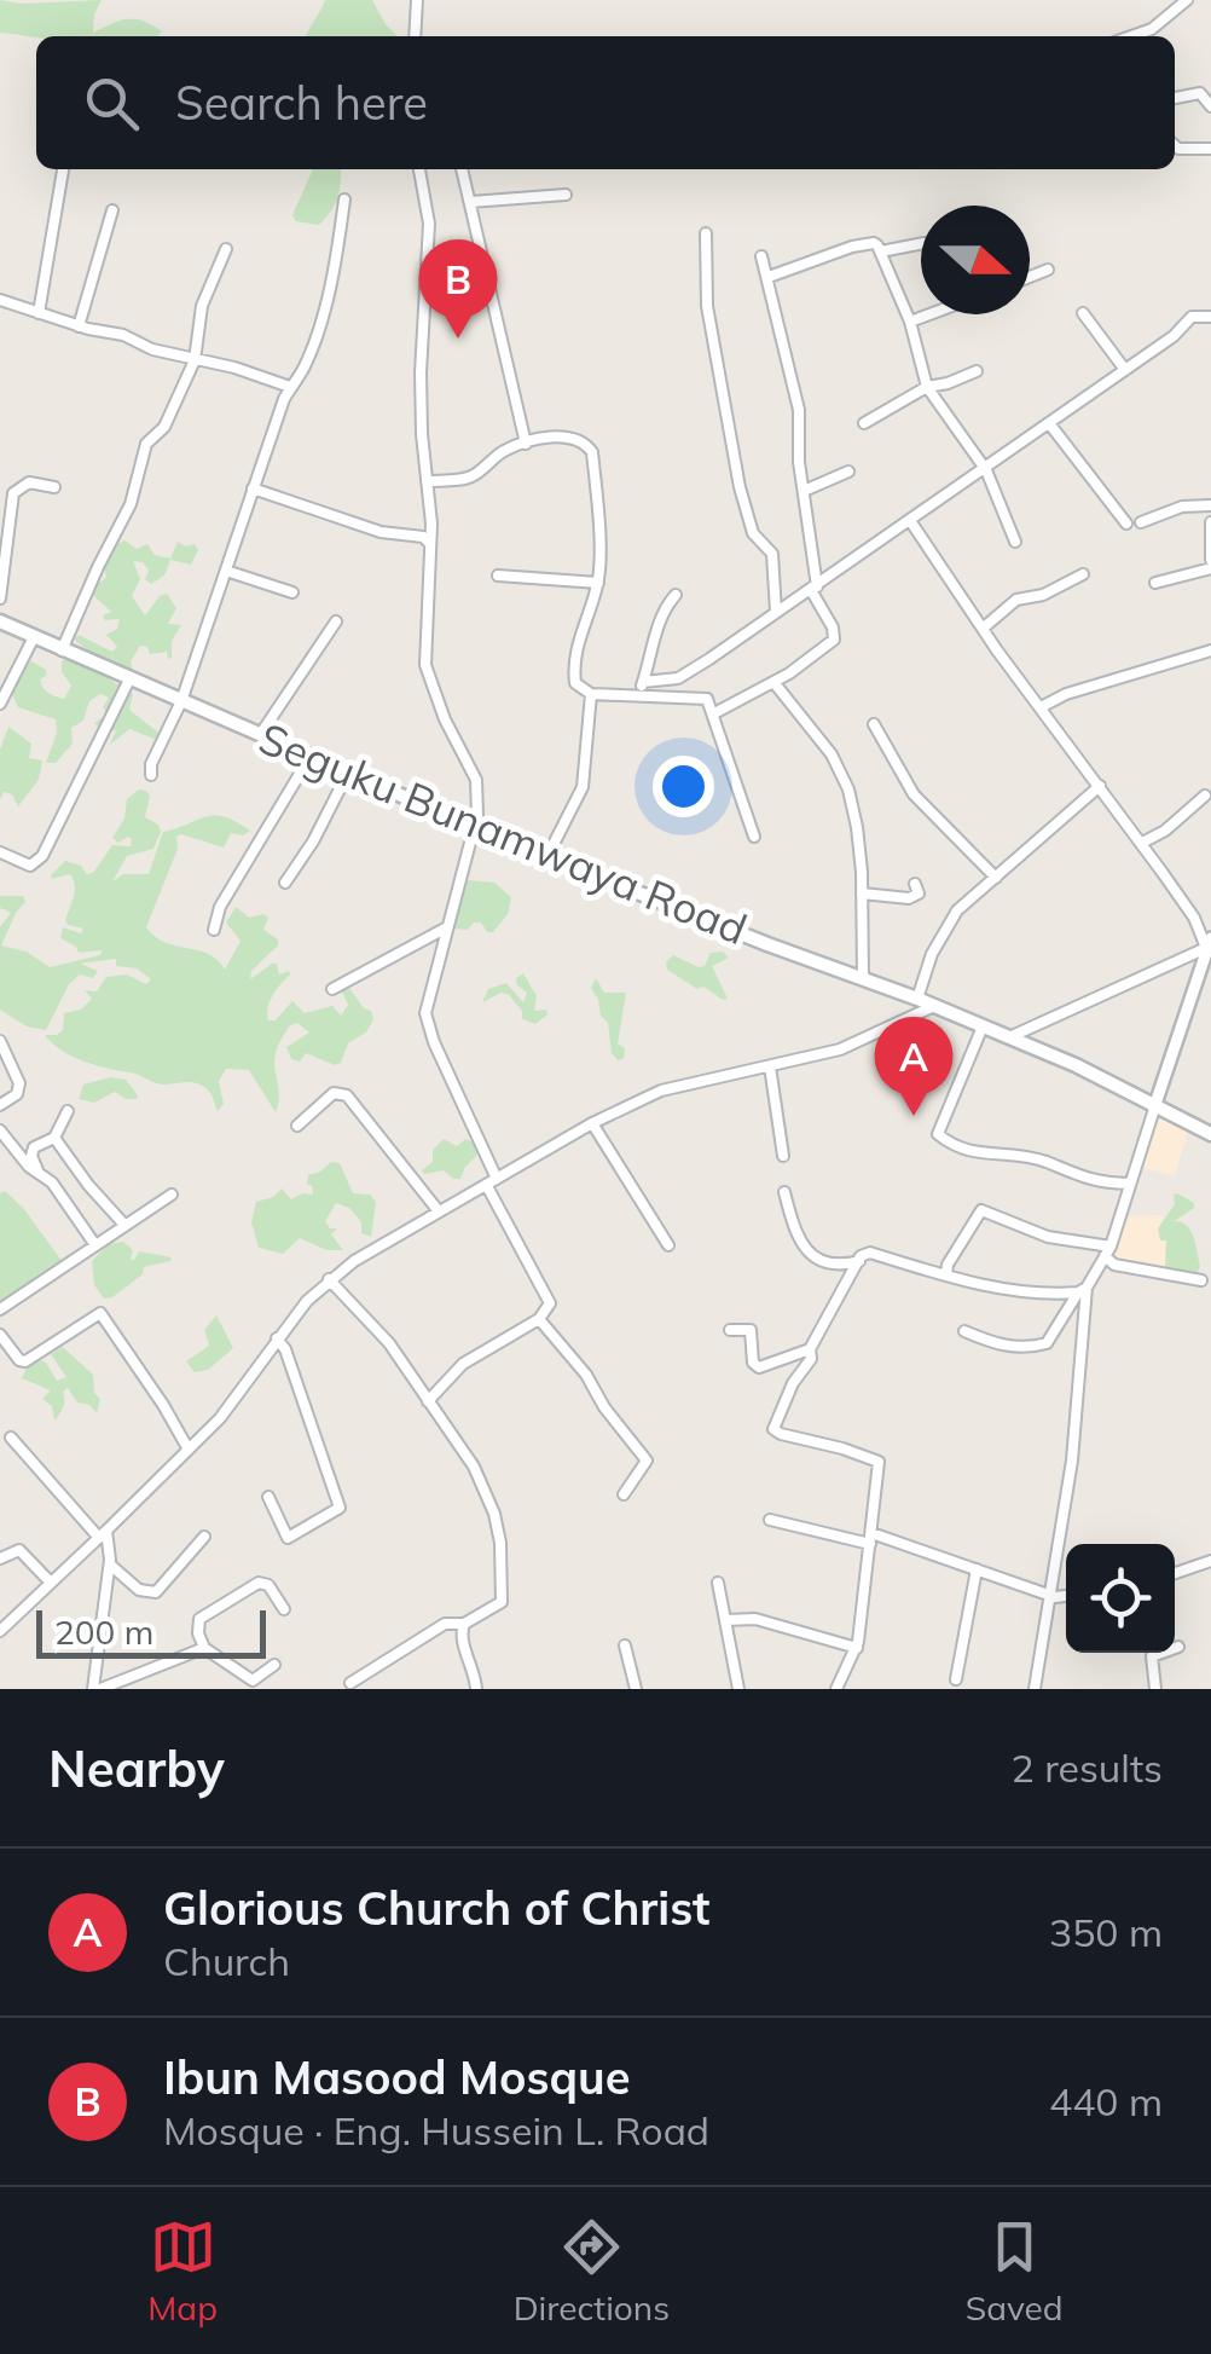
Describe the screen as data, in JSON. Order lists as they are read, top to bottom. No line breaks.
{"streets":{"main road":["Seguku Bunamwaya Road"]},"scale_bar":"200 m","north":"right","page":{"search":"Search here","pins":["B","A"],"scale":"200 m","heading":["Nearby","2 results"],"list":[{"mark":"A","name":"Glorious Church of Christ","note":"Church","value":"350 m"},{"mark":"B","name":"Ibun Masood Mosque","note":"Mosque · Eng. Hussein L. Road","value":"440 m"}],"nav":["Map","Directions","Saved"]}}
